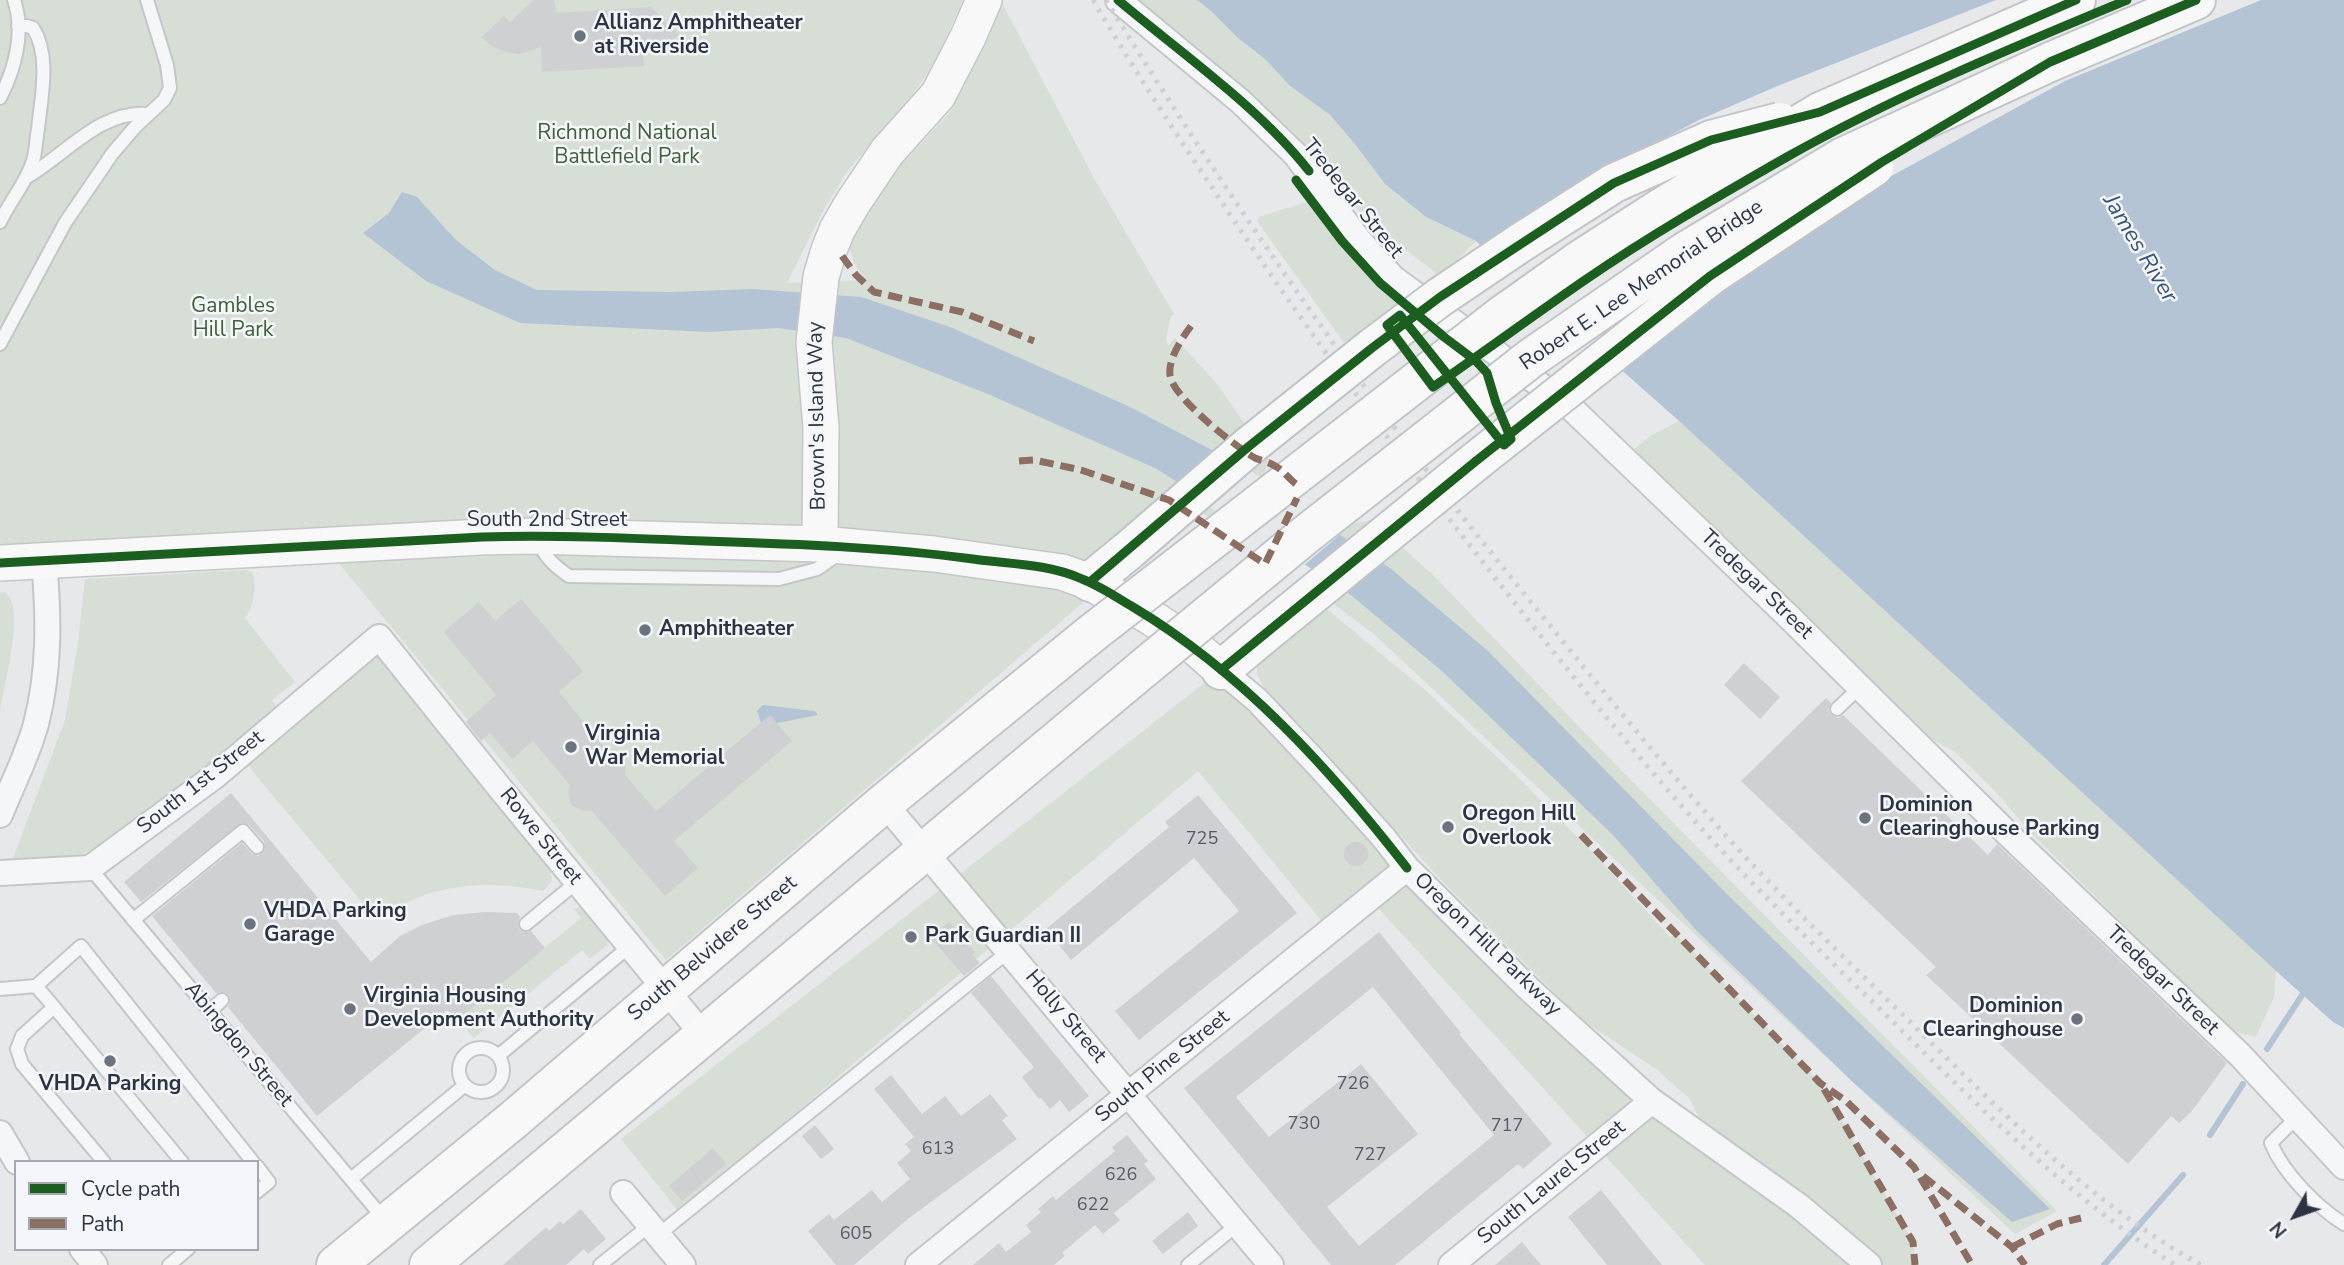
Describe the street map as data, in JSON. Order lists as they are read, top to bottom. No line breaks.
{"streets":{"main road":["Robert E. Lee Memorial Bridge","South Belvidere Street"],"street":["Tredegar Street","Brown's Island Way","South 2nd Street","South 1st Street","Rowe Street","Oregon Hill Parkway","Holly Street","South Pine Street","South Laurel Street"],"lane":["Abingdon Street"]},"crossings":[["Robert E. Lee Memorial Bridge","Holly Street"],["Brown's Island Way","South 2nd Street"],["South 2nd Street","Oregon Hill Parkway"],["South 1st Street","Rowe Street"],["South 1st Street","Abingdon Street"],["Rowe Street","South Belvidere Street"],["Oregon Hill Parkway","South Pine Street"],["Oregon Hill Parkway","South Laurel Street"],["South Belvidere Street","Holly Street"],["South Belvidere Street","Abingdon Street"],["Holly Street","South Pine Street"]],"water":["James River"],"parks":["Richmond National Battlefield Park","Gambles Hill Park"],"places":["Allianz Amphitheater at Riverside","Amphitheater","Virginia War Memorial","Dominion Clearinghouse Parking","Oregon Hill Overlook","VHDA Parking Garage","Park Guardian II","Virginia Housing Development Authority","Dominion Clearinghouse","VHDA Parking"],"house_numbers":["725","726","730","717","613","727","626","622","605"],"legend":["Cycle path","Path"],"north":"bottom left"}
